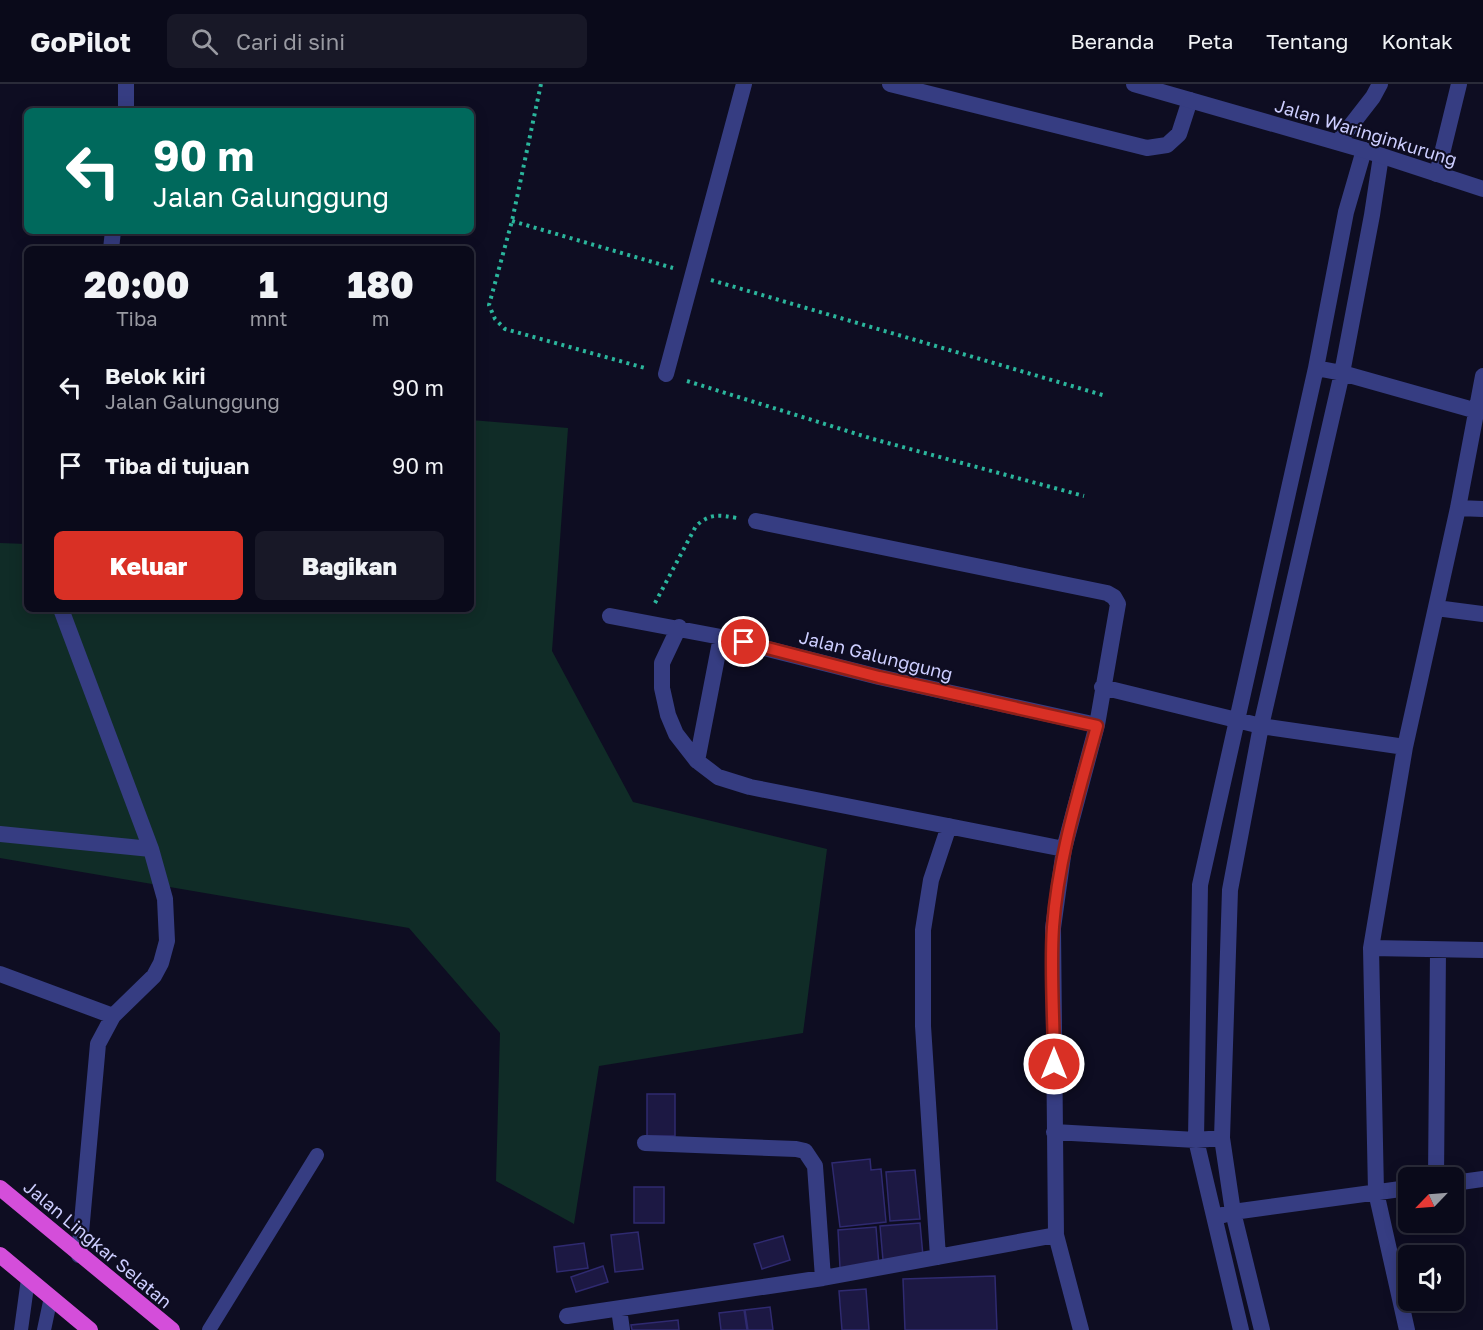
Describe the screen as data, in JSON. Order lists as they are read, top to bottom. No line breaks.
{"streets":{"highway":["Jalan Lingkar Selatan"],"street":["Jalan Waringinkurung","Jalan Galunggung"]},"north":"bottom left","page":{"header":"GoPilot","search":"Cari di sini","nav":["Beranda","Peta","Tentang","Kontak"],"turn":["90 m","Jalan Galunggung"],"eta":["20:00","Tiba","1","mnt","180","m"],"list":[{"name":"Belok kiri","note":"Jalan Galunggung","value":"90 m"},{"name":"Tiba di tujuan","value":"90 m"}],"buttons":["Keluar","Bagikan"]}}
